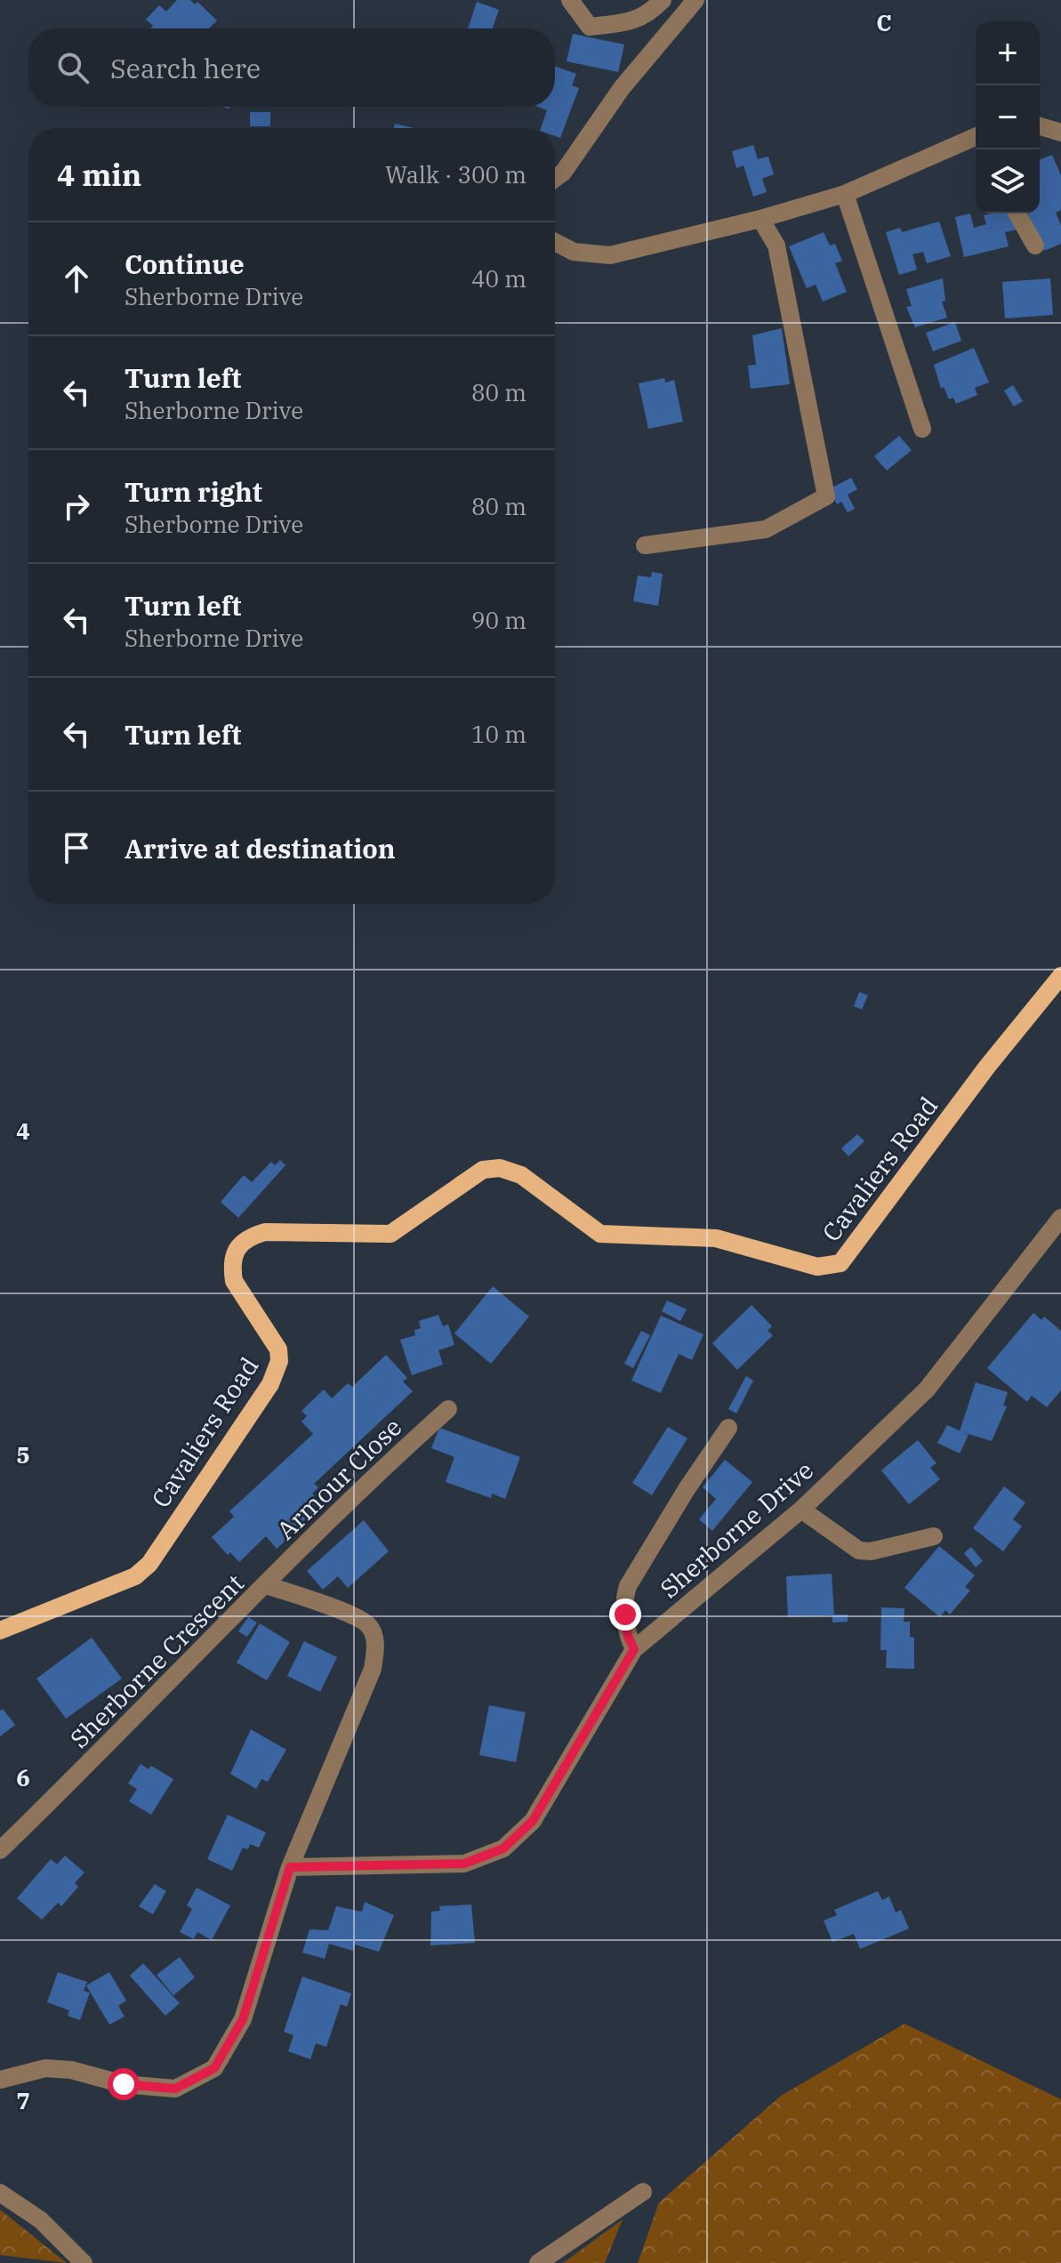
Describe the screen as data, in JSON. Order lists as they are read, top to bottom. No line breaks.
{"streets":{"main road":["Cavaliers Road"],"street":["Armour Close","Sherborne Drive","Sherborne Crescent"]},"crossings":[["Armour Close","Sherborne Crescent"],["Sherborne Drive","Sherborne Crescent"]],"page":{"map_buttons":["+","−"],"search":"Search here","heading":["4 min","Walk · 300 m"],"list":[["Continue","Sherborne Drive","40 m"],["Turn left","Sherborne Drive","80 m"],["Turn right","Sherborne Drive","80 m"],["Turn left","Sherborne Drive","90 m"],["Turn left","10 m"],"Arrive at destination"]},"grid":{"columns":["C"],"rows":["4","5","6","7"]}}
